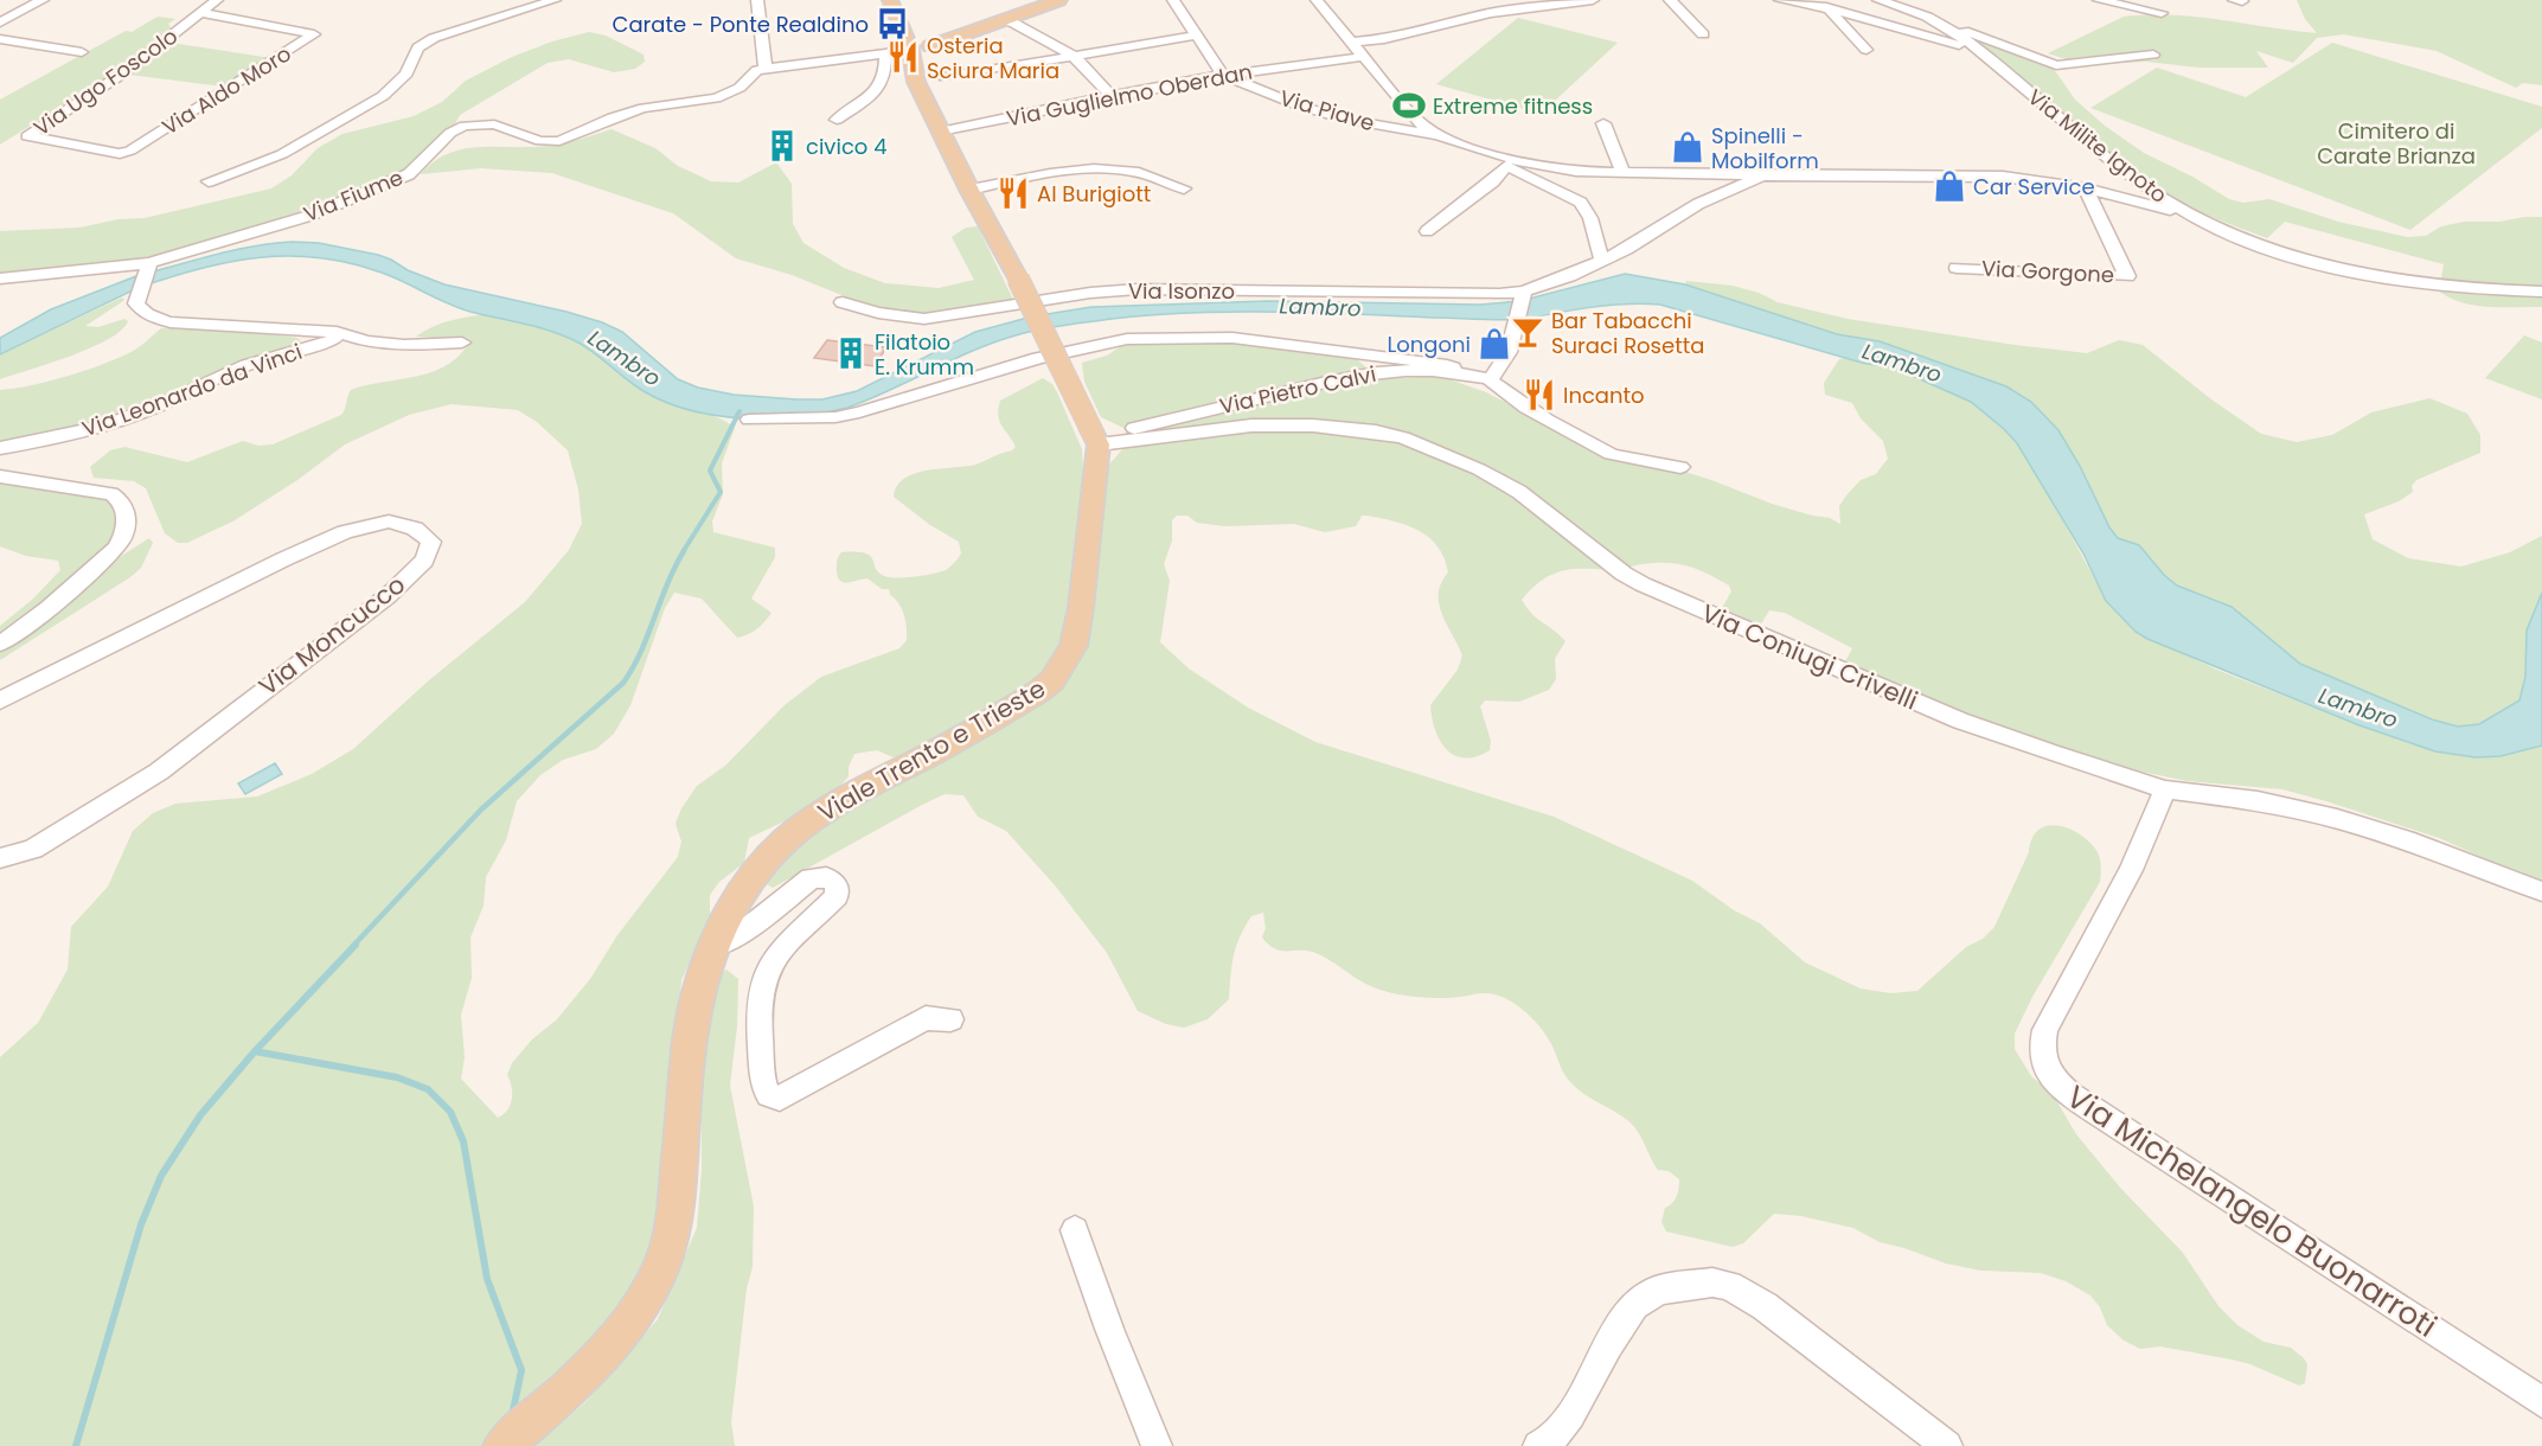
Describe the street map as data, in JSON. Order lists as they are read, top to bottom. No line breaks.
{"streets":{"main road":["Viale Trento e Trieste"],"street":["Via Ugo Foscolo","Via Aldo Moro","Via Guglielmo Oberdan","Via Piave","Via Milite Ignoto","Via Fiume","Via Gorgone","Via Isonzo","Via Leonardo da Vinci","Via Pietro Calvi","Via Moncucco","Via Coniugi Crivelli","Via Michelangelo Buonarroti"]},"crossings":[["Via Ugo Foscolo","Via Aldo Moro"],["Via Guglielmo Oberdan","Via Piave"],["Via Pietro Calvi","Via Coniugi Crivelli"],["Via Pietro Calvi","Viale Trento e Trieste"],["Via Coniugi Crivelli","Viale Trento e Trieste"],["Via Coniugi Crivelli","Via Michelangelo Buonarroti"]],"water":["Lambro"],"parks":["Cimitero di Carate Brianza"],"places":{"bus stop":["Carate - Ponte Realdino"],"restaurant":["Osteria Sciura Maria","Al Burigiott","Incanto"],"sports":["Extreme fitness"],"building":["civico 4","Filatoio E. Krumm"],"shop":["Spinelli - Mobilform","Car Service","Longoni"],"bar":["Bar Tabacchi Suraci Rosetta"]}}
